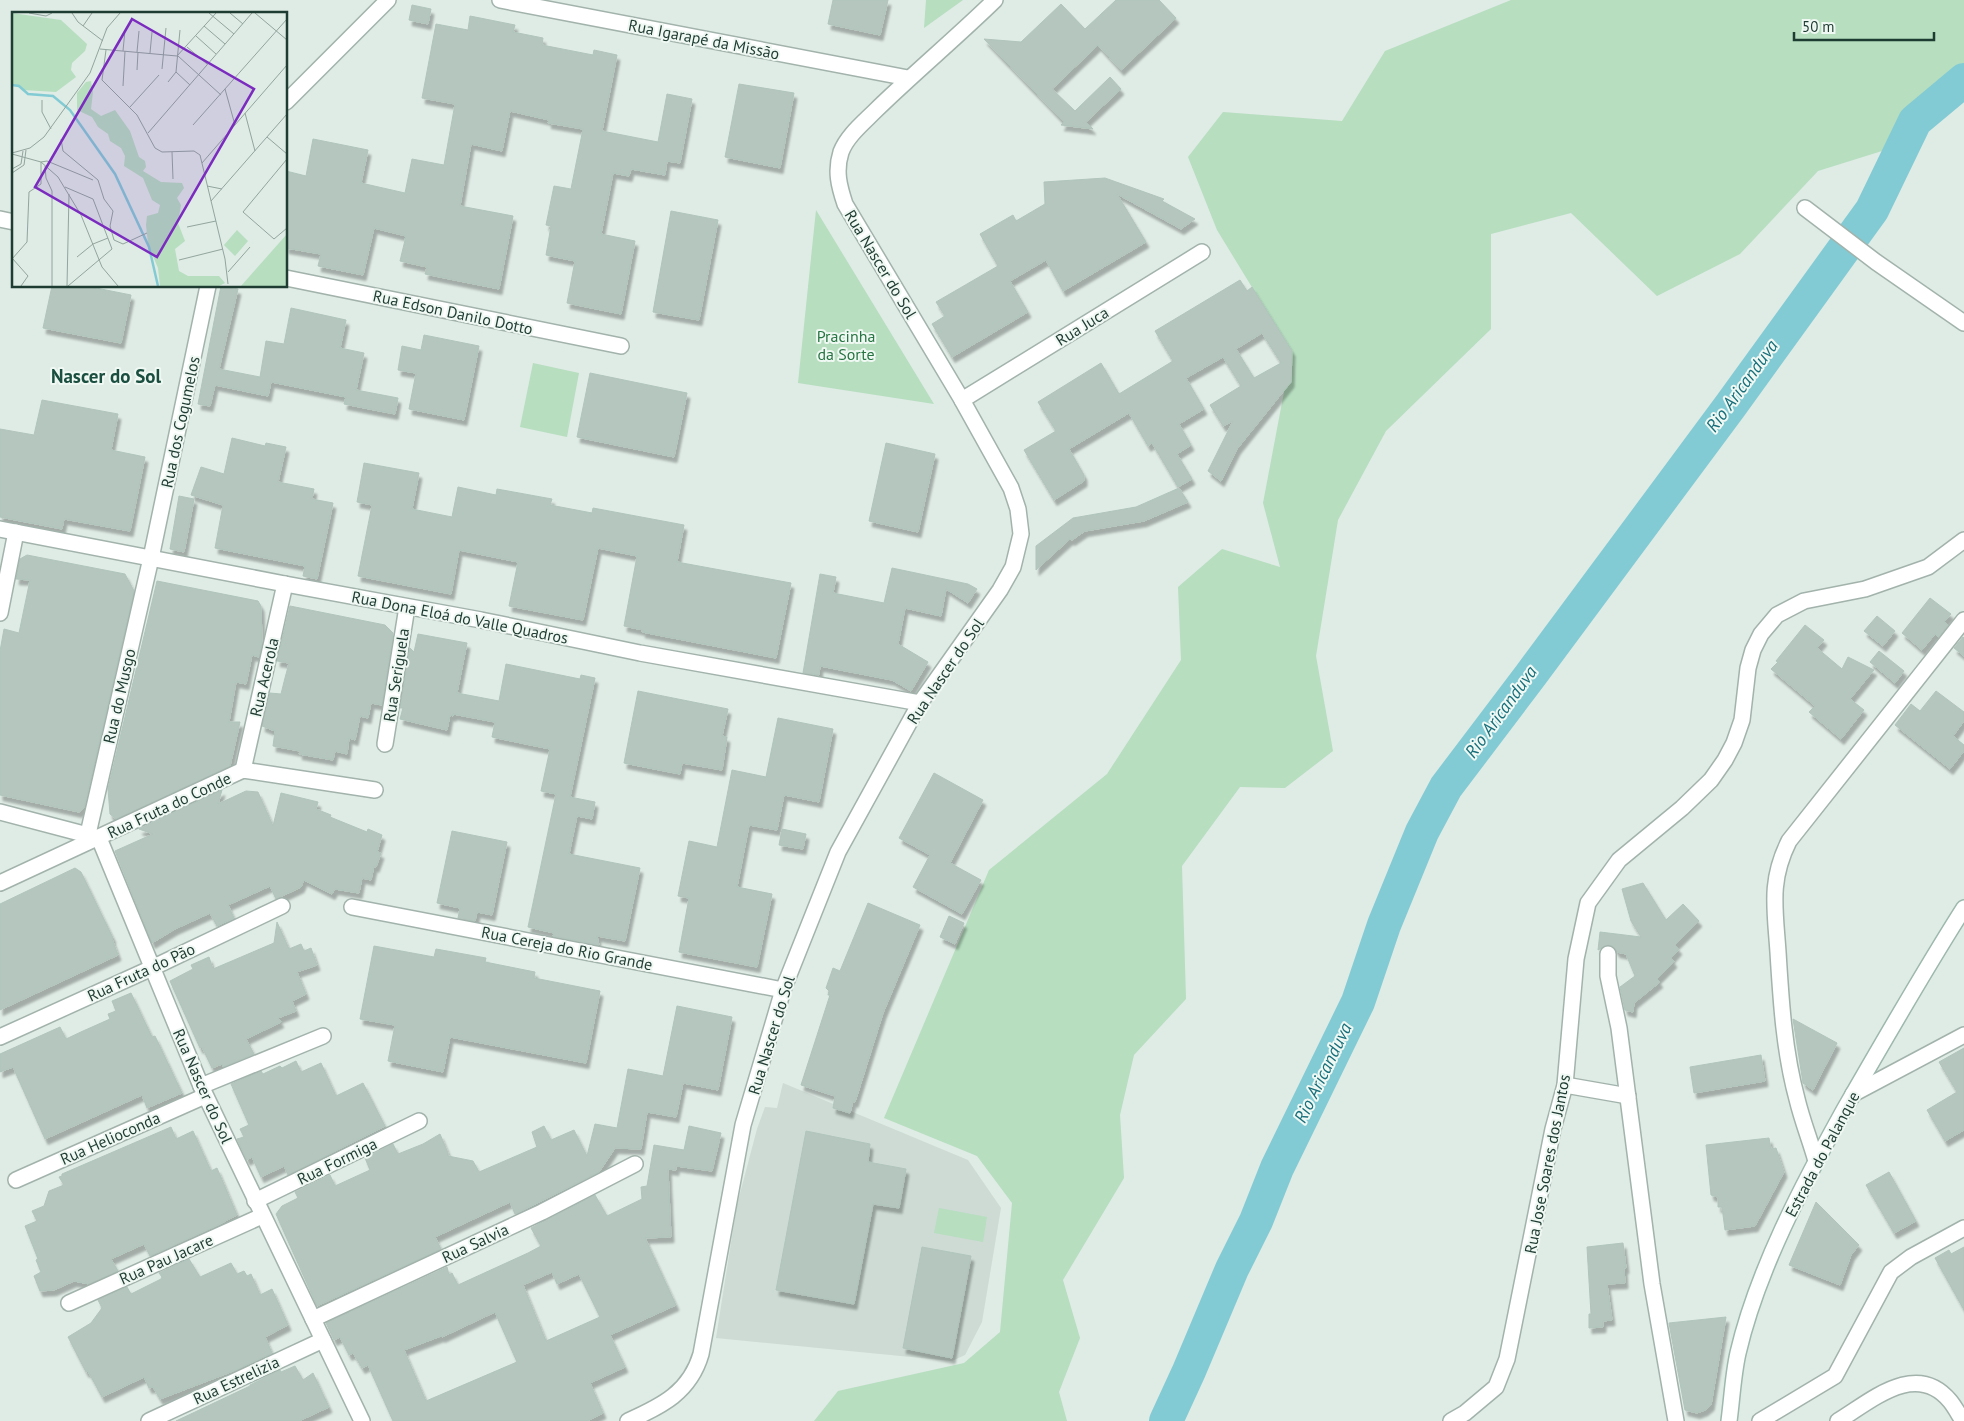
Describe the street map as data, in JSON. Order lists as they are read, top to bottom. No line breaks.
{"streets":{"street":["Rua Igarapé da Missão","Rua Nascer do Sol","Rua Edson Danilo Dotto","Rua Juca","Rua dos Cogumelos","Rua Dona Eloá do Valle Quadros","Rua Seriguela","Rua Acerola","Rua do Musgo","Rua Fruta do Conde","Rua Cereja do Rio Grande","Rua Fruta do Pão","Rua Helioconda","Estrada do Palanque","Rua Formiga","Rua Jose Soares dos Jantos","Rua Salvia","Rua Pau Jacare","Rua Estrelizia"]},"crossings":[["Rua Igarapé da Missão","Rua Nascer do Sol"],["Rua Nascer do Sol","Rua Juca"],["Rua Nascer do Sol","Rua Dona Eloá do Valle Quadros"],["Rua Nascer do Sol","Rua do Musgo"],["Rua Nascer do Sol","Rua Fruta do Conde"],["Rua Nascer do Sol","Rua Cereja do Rio Grande"],["Rua Nascer do Sol","Rua Fruta do Pão"],["Rua Nascer do Sol","Rua Helioconda"],["Rua Nascer do Sol","Rua Formiga"],["Rua Nascer do Sol","Rua Salvia"],["Rua Nascer do Sol","Rua Pau Jacare"],["Rua Nascer do Sol","Rua Estrelizia"],["Rua dos Cogumelos","Rua Dona Eloá do Valle Quadros"],["Rua dos Cogumelos","Rua do Musgo"],["Rua Dona Eloá do Valle Quadros","Rua Seriguela"],["Rua Dona Eloá do Valle Quadros","Rua Acerola"],["Rua Dona Eloá do Valle Quadros","Rua do Musgo"],["Rua Acerola","Rua Fruta do Conde"],["Rua do Musgo","Rua Fruta do Conde"]],"districts":["Nascer do Sol"],"water":["Rio Aricanduva"],"parks":["Pracinha da Sorte"],"scale_bar":"50 m"}
